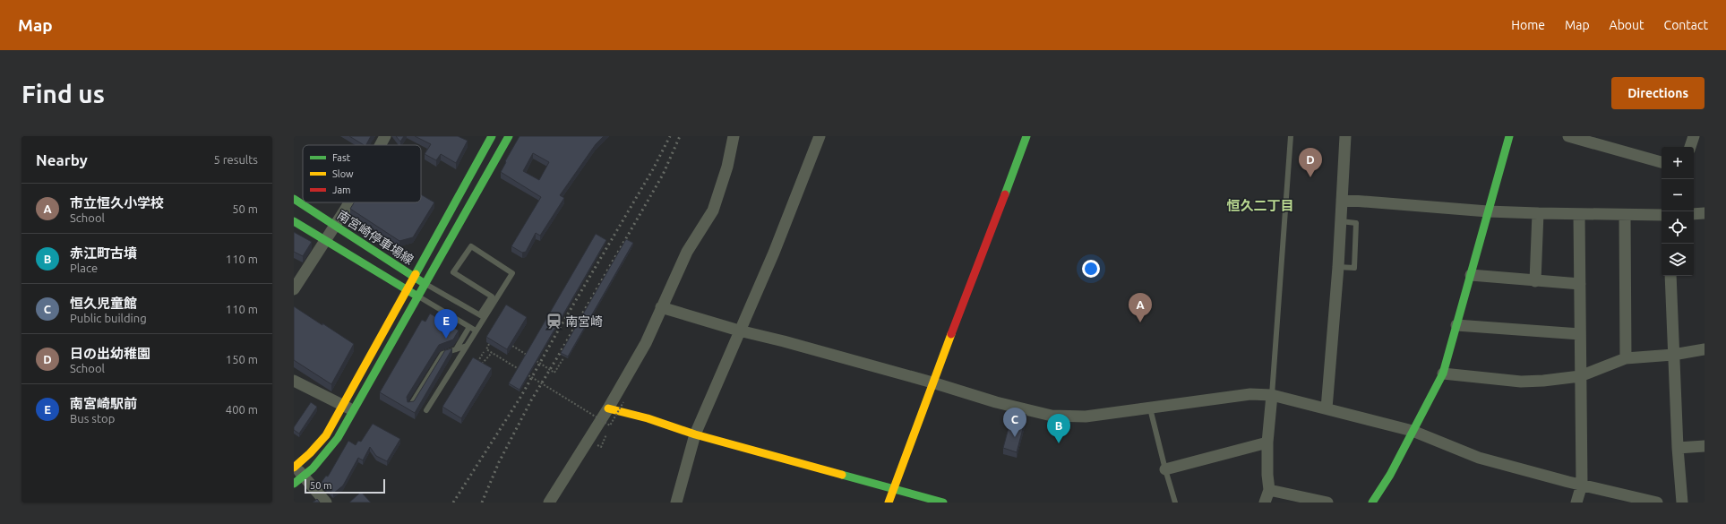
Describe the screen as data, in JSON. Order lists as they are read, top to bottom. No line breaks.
{"streets":{"street":["南宮崎停車場線"]},"districts":["恒久二丁目"],"places":{"station":["南宮崎"]},"legend":["Fast","Slow","Jam"],"scale_bar":"50 m","page":{"header":"Map","nav":["Home","Map","About","Contact"],"buttons":"Directions","title":"Find us","heading":["Nearby","5 results"],"map_buttons":["+","−"],"pins":["D","A","E","C","B"],"list":[{"mark":"A","name":"市立恒久小学校","note":"School","value":"50 m"},{"mark":"B","name":"赤江町古墳","note":"Place","value":"110 m"},{"mark":"C","name":"恒久児童館","note":"Public building","value":"110 m"},{"mark":"D","name":"日の出幼稚園","note":"School","value":"150 m"},{"mark":"E","name":"南宮崎駅前","note":"Bus stop","value":"400 m"}],"scale":"50 m"}}
